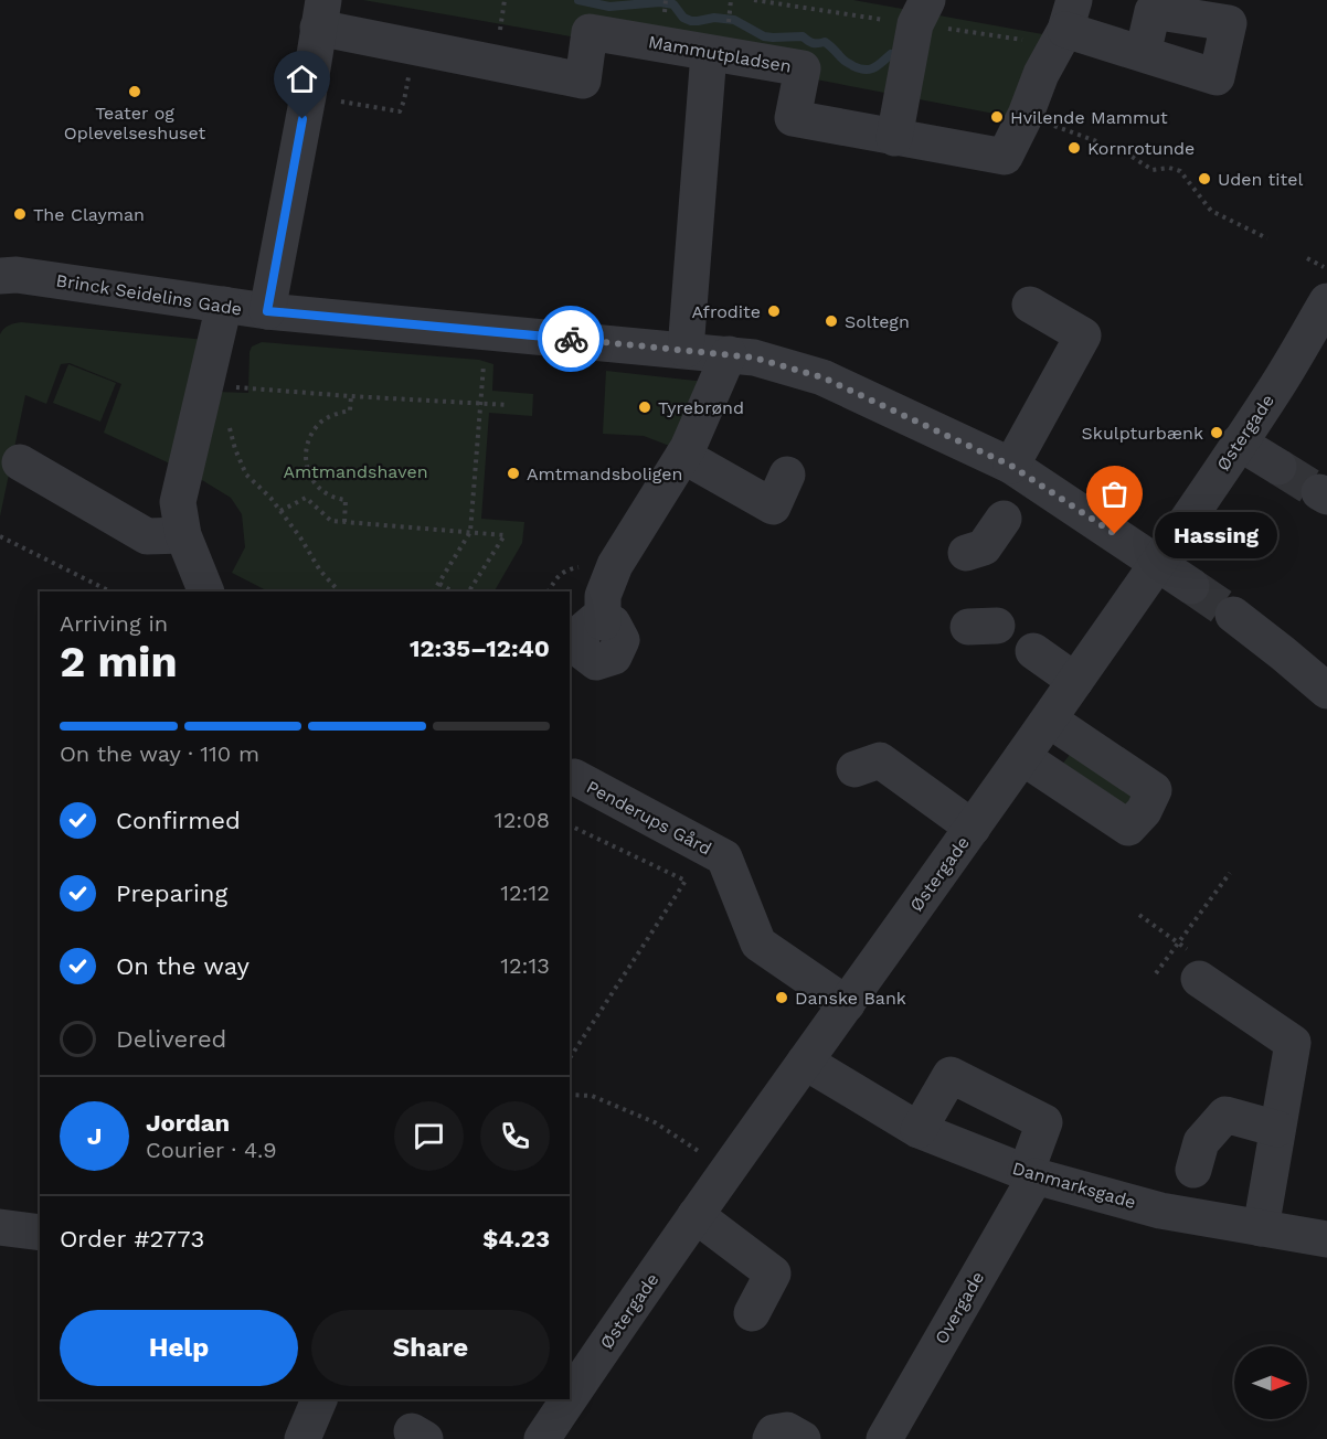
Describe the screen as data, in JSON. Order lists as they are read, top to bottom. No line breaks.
{"streets":{"street":["Mammutpladsen","Brinck Seidelins Gade","Østergade","Penderups Gård","Danmarksgade","Overgade"]},"crossings":[["Brinck Seidelins Gade","Østergade"],["Østergade","Penderups Gård"],["Østergade","Danmarksgade"],["Danmarksgade","Overgade"]],"parks":["Amtmandshaven"],"places":["Teater og Oplevelseshuset","Hvilende Mammut","Kornrotunde","Uden titel","The Clayman","Afrodite","Soltegn","Tyrebrønd","Skulpturbænk","Amtmandsboligen","Hassing","Danske Bank"],"north":"right","page":{"bubble":"Hassing","heading":["2 min","Arriving in","12:35–12:40"],"panel":["Jordan","Courier · 4.9","Order #2773","$4.23"],"bar":"On the way · 110 m","list":[["Confirmed","12:08"],["Preparing","12:12"],["On the way","12:13"],"Delivered"],"round":"J","buttons":["Help","Share"]}}
